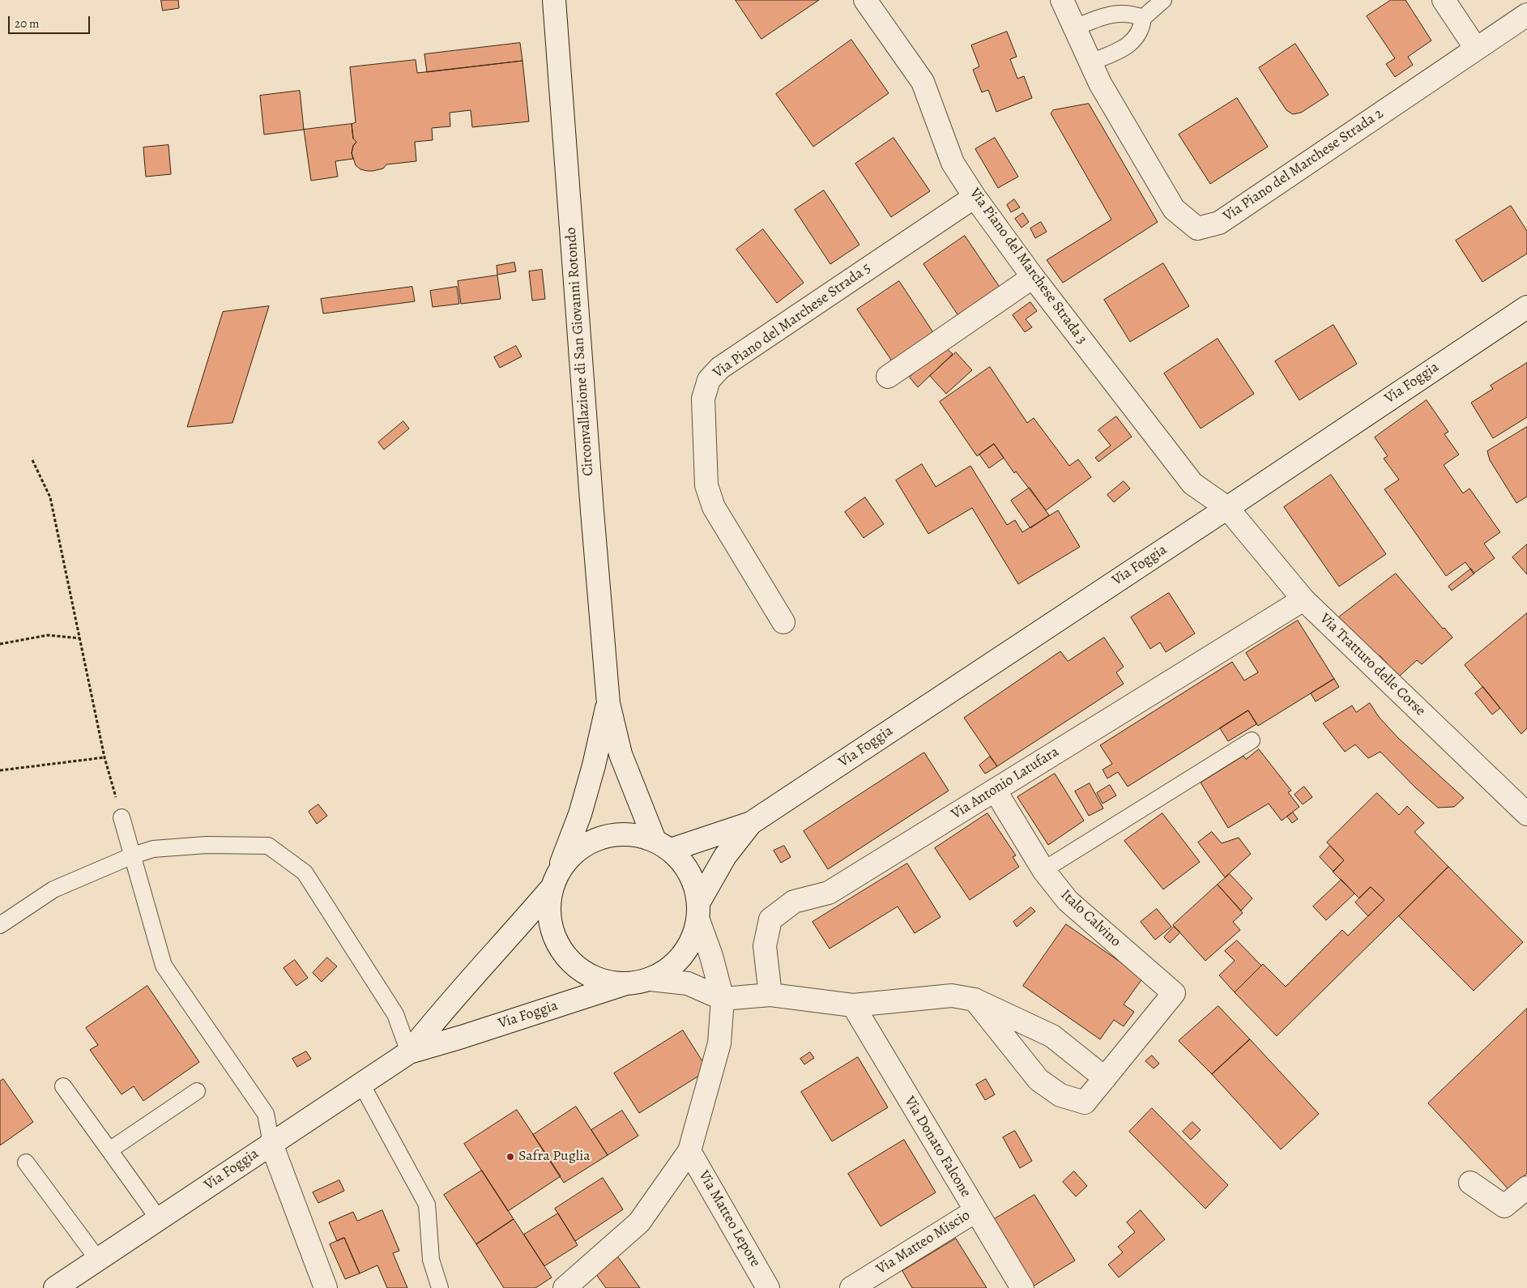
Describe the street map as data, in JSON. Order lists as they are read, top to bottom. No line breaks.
{"streets":{"street":["Via Piano del Marchese Strada 2","Via Piano del Marchese Strada 3","Via Piano del Marchese Strada 5","Circonvallazione di San Giovanni Rotondo","Via Foggia","Via Tratturo delle Corse","Via Antonio Latufara","Italo Calvino","Via Donato Falcone","Via Matteo Lepore","Via Matteo Miscio"]},"crossings":[["Via Piano del Marchese Strada 3","Via Piano del Marchese Strada 5"],["Via Piano del Marchese Strada 3","Via Foggia"],["Via Piano del Marchese Strada 3","Via Tratturo delle Corse"],["Circonvallazione di San Giovanni Rotondo","Via Foggia"],["Via Foggia","Via Tratturo delle Corse"],["Via Tratturo delle Corse","Via Antonio Latufara"],["Via Antonio Latufara","Italo Calvino"],["Via Donato Falcone","Via Matteo Miscio"]],"places":["Safra Puglia"],"scale_bar":"20 m"}
